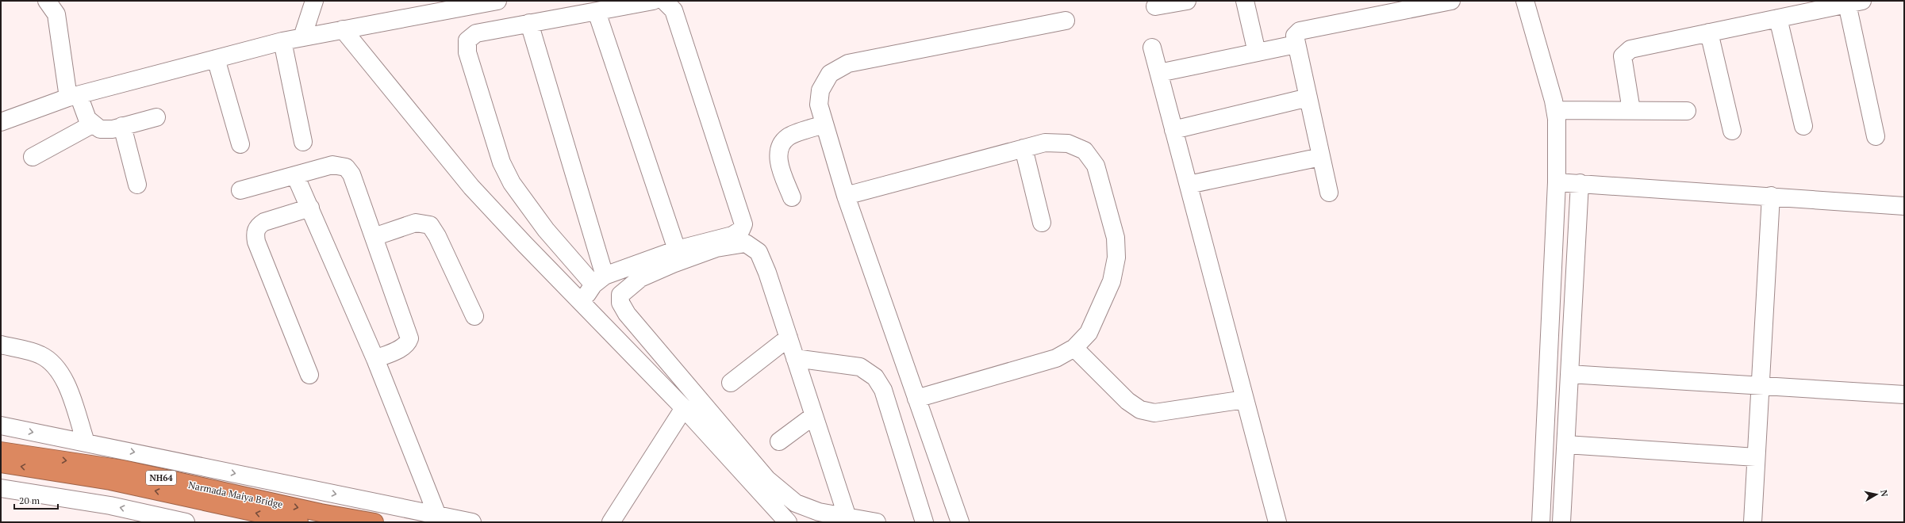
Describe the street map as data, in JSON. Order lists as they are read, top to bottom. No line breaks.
{"streets":{"highway":["NH64","Narmada Maiya Bridge"]},"scale_bar":"20 m","north":"right"}
